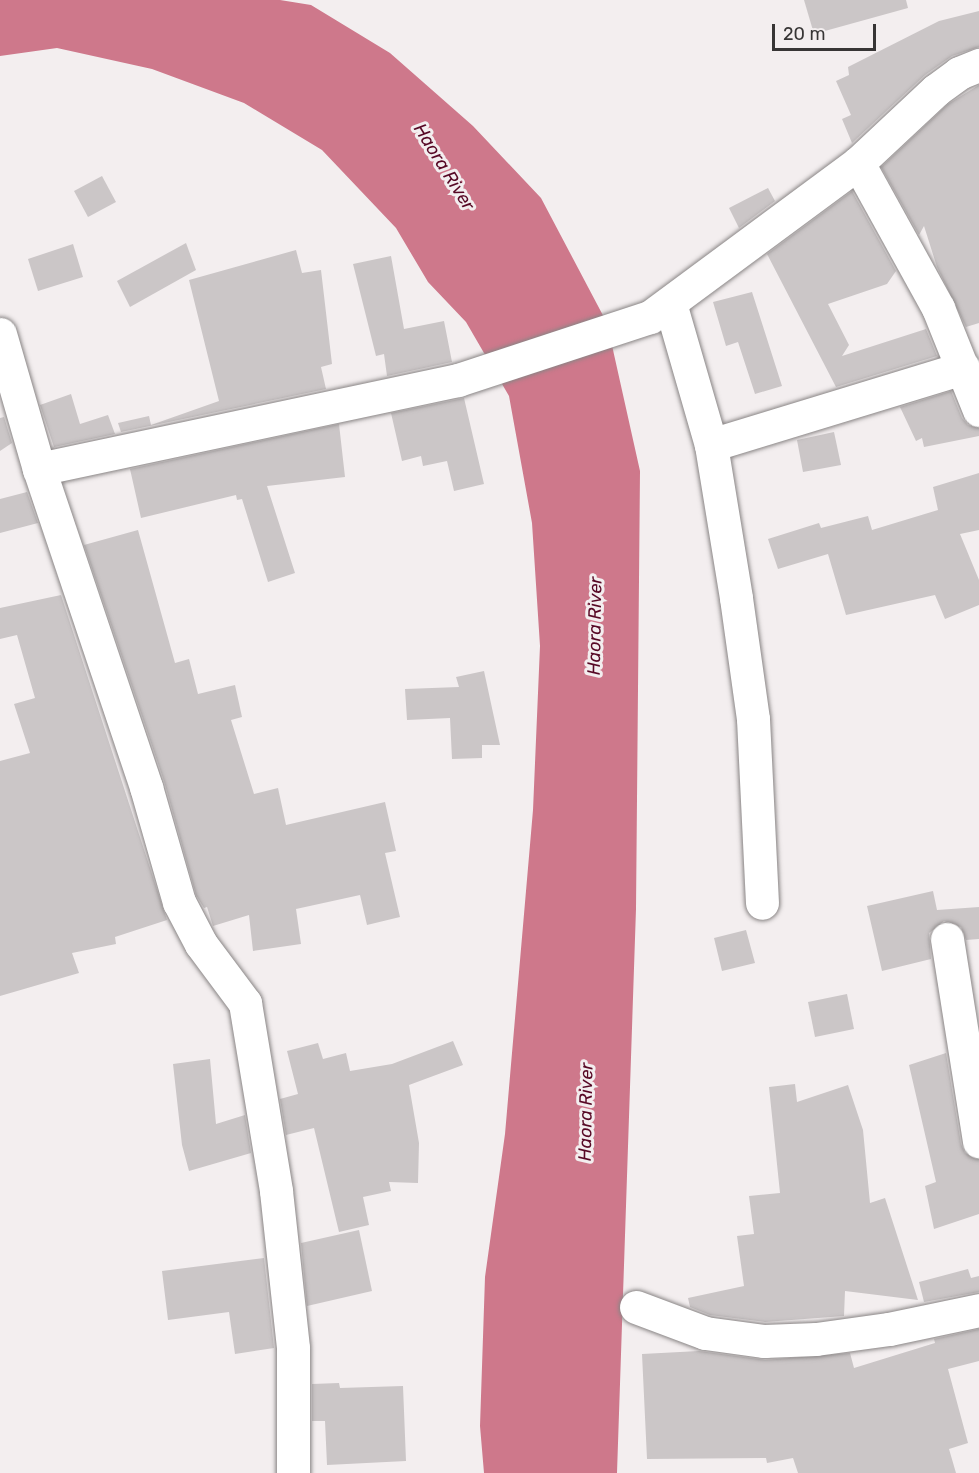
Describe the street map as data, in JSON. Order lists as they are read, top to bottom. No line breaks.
{"water":["Haora River"],"scale_bar":"20 m"}
